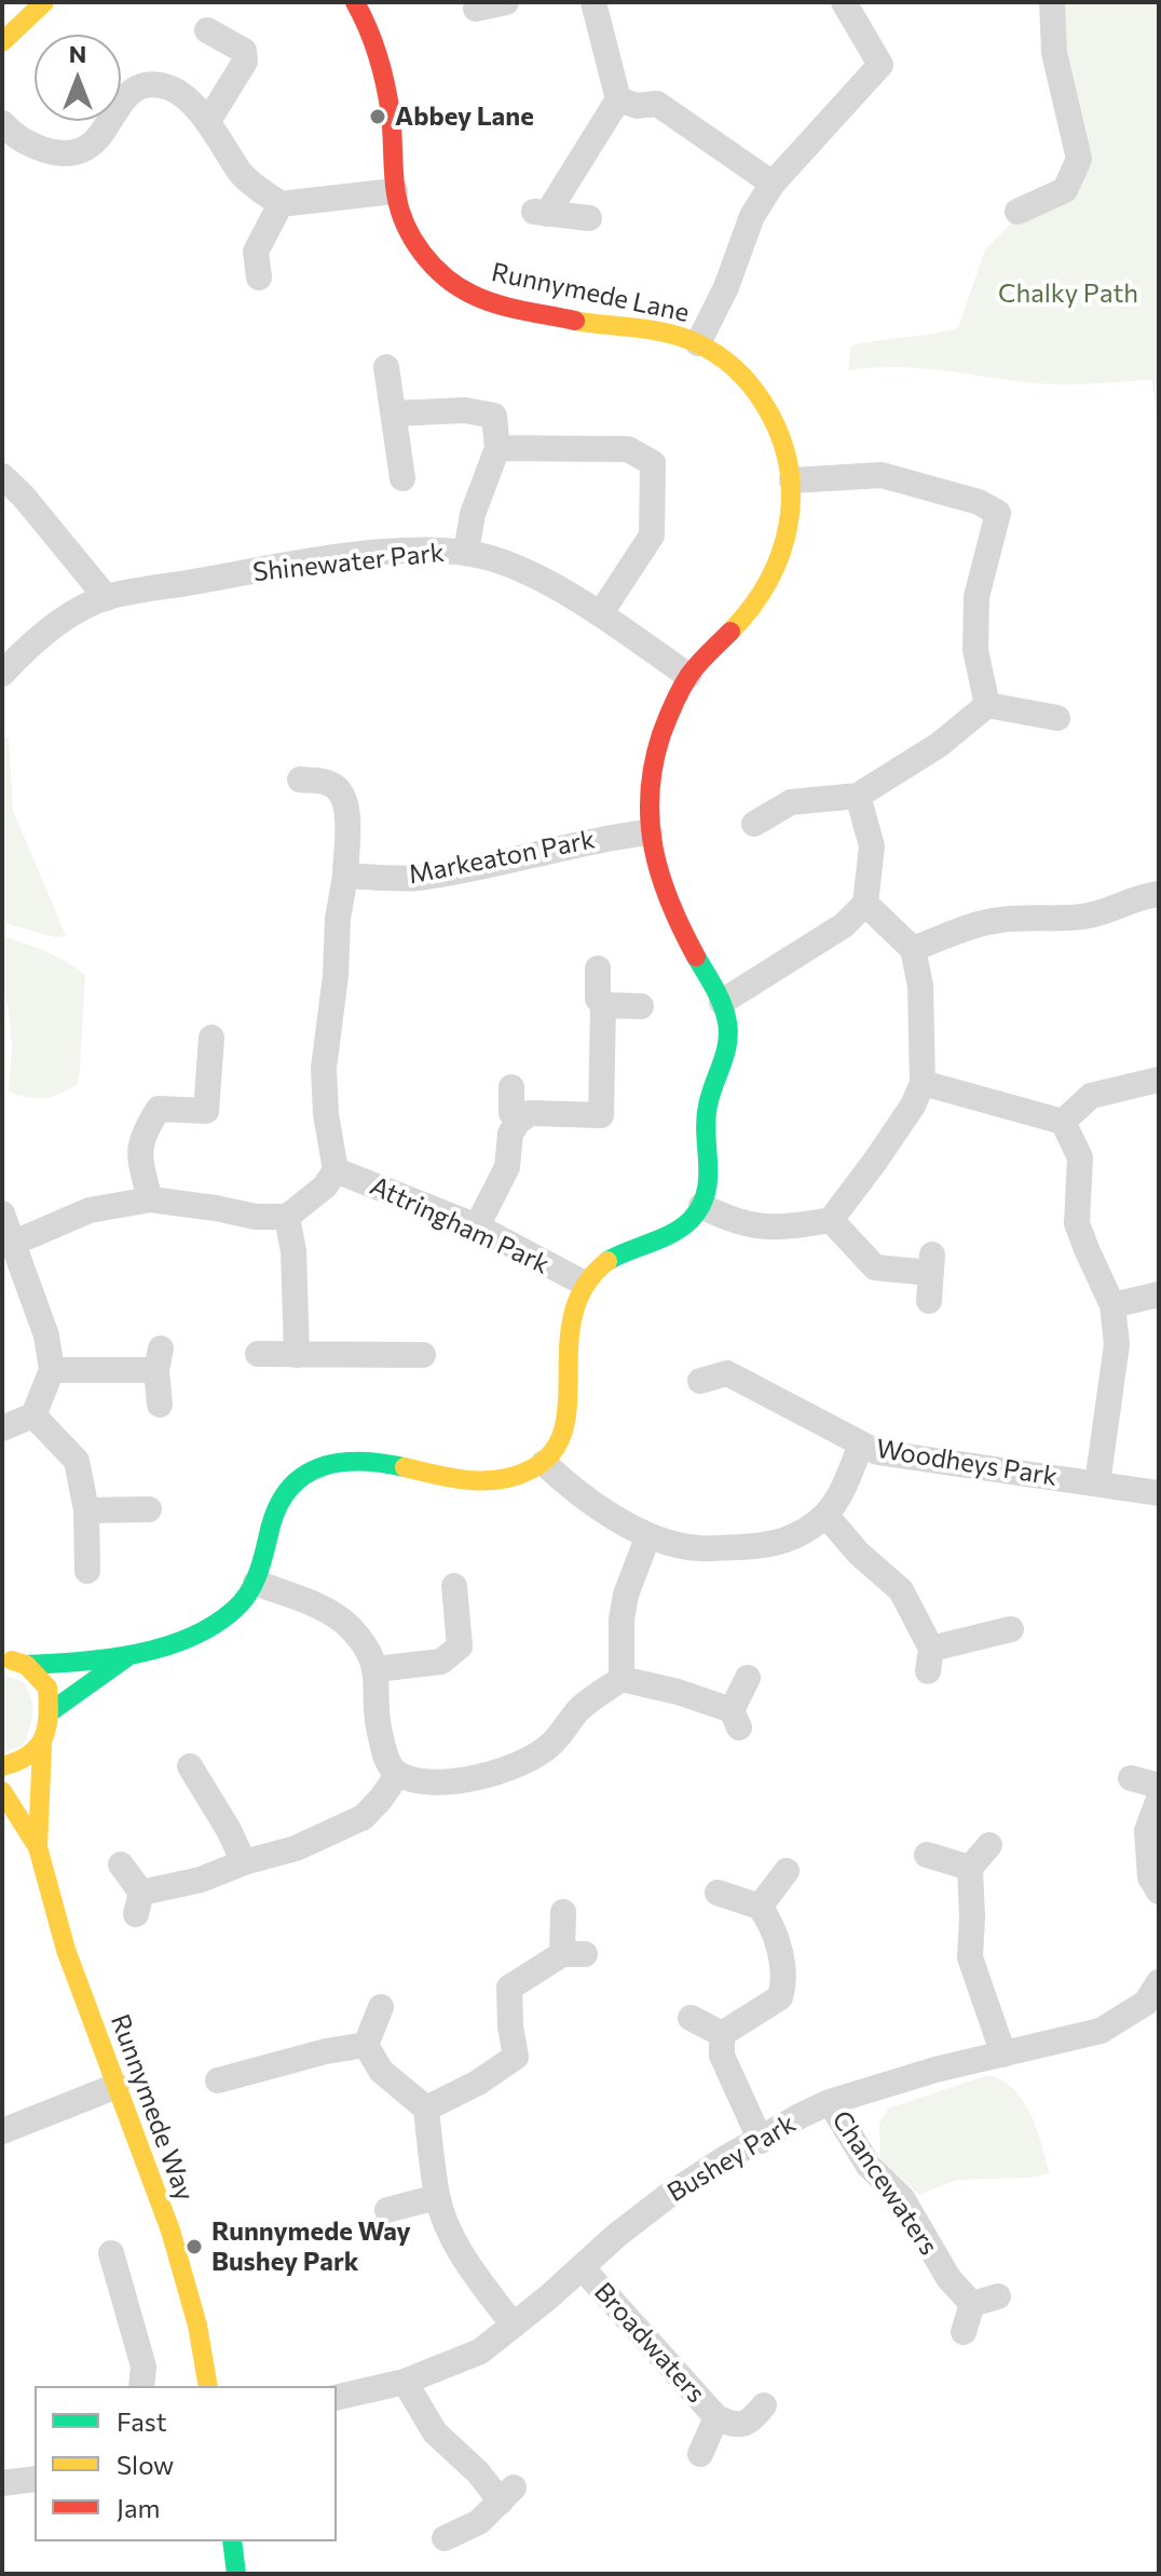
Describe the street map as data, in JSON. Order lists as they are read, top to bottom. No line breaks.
{"streets":{"street":["Runnymede Lane","Shinewater Park","Markeaton Park","Attringham Park","Woodheys Park","Runnymede Way","Bushey Park","Chancewaters","Broadwaters"]},"crossings":[["Runnymede Lane","Shinewater Park"],["Runnymede Lane","Markeaton Park"],["Markeaton Park","Attringham Park"],["Bushey Park","Chancewaters"],["Bushey Park","Broadwaters"]],"parks":["Chalky Path"],"places":["Abbey Lane","Runnymede Way Bushey Park"],"legend":["Fast","Slow","Jam"],"north":"top"}
